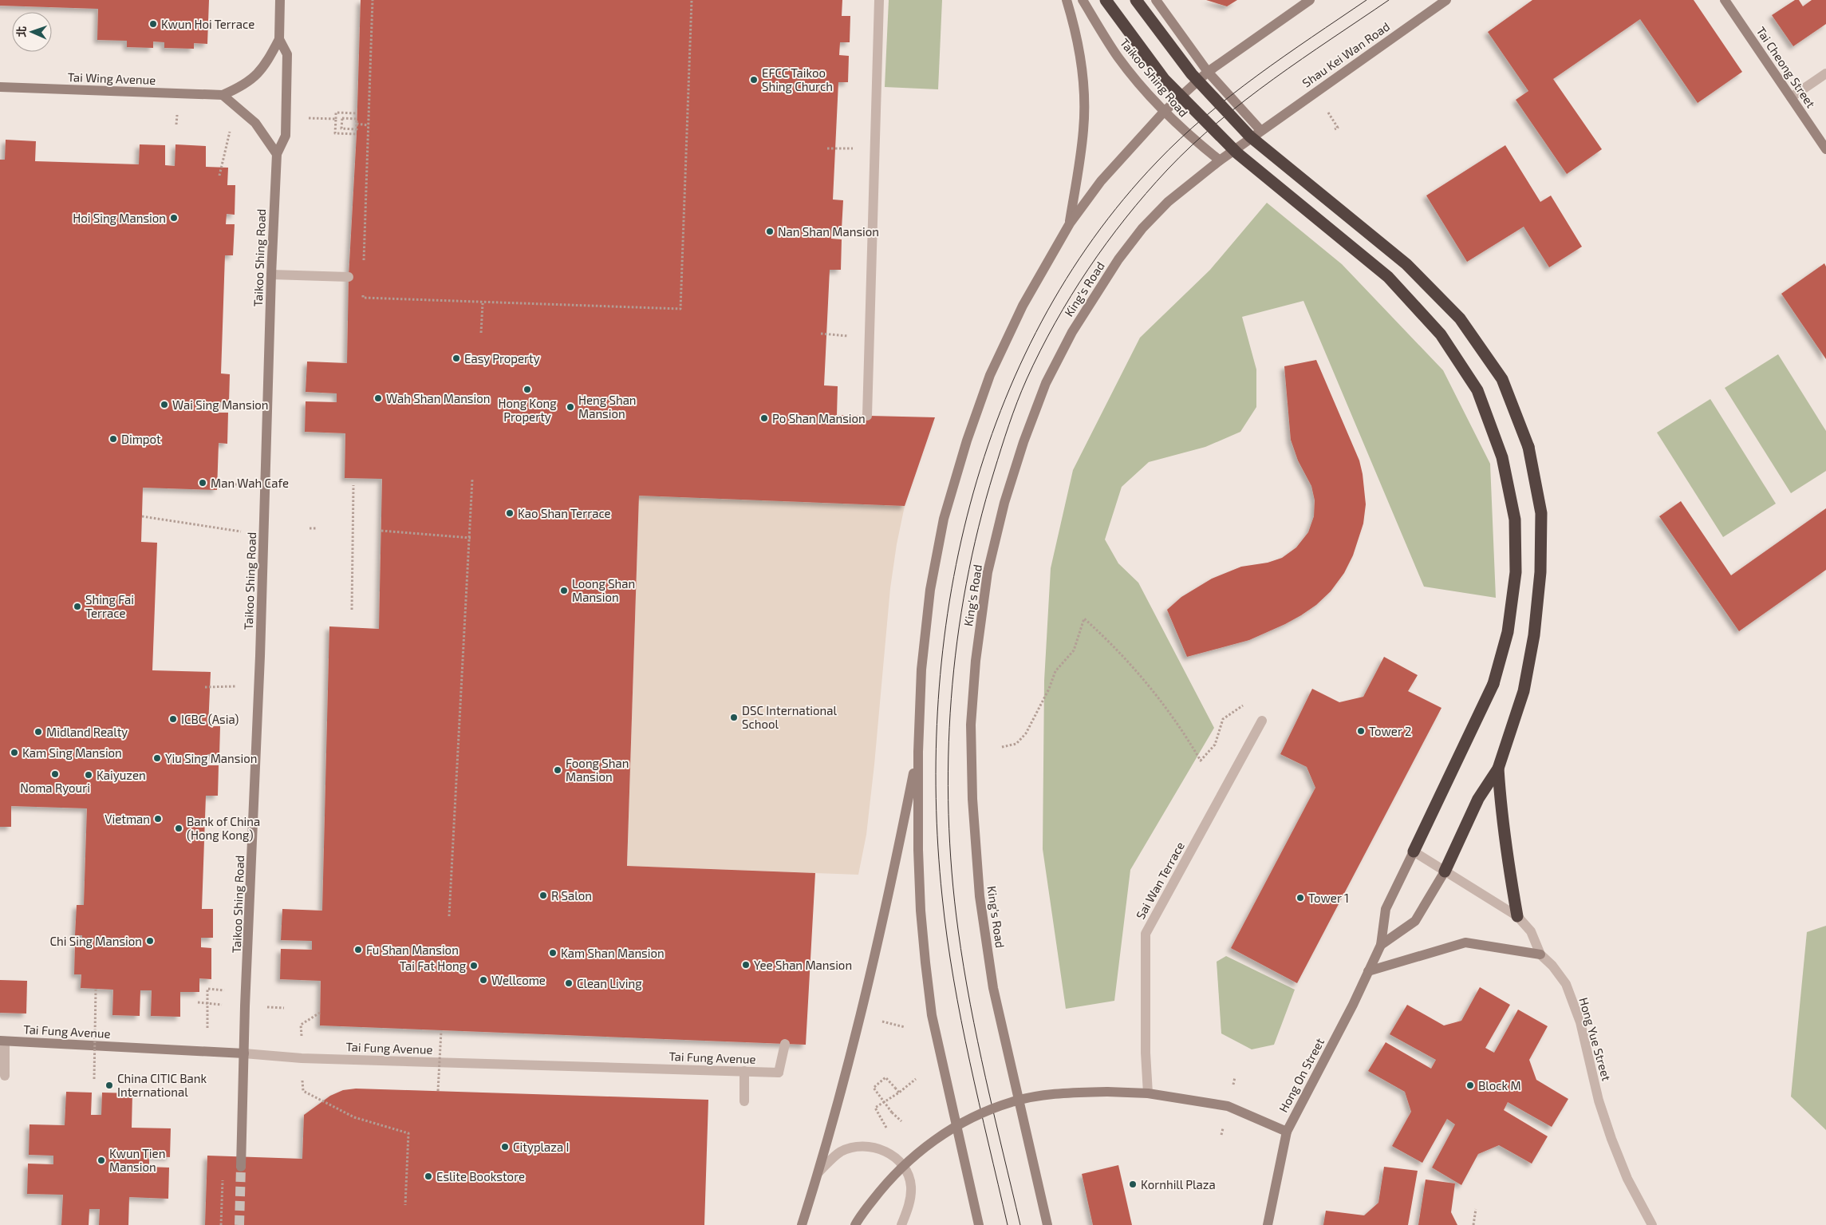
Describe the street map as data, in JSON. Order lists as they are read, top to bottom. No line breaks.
{"streets":{"street":["Shau Kei Wan Road","Tai Cheong Street","Taikoo Shing Road","Tai Wing Avenue","King's Road","Sai Wan Terrace","Tai Fung Avenue","Hong Yue Street","Hong On Street"]},"crossings":[["Shau Kei Wan Road","King's Road"],["Taikoo Shing Road","Tai Wing Avenue"],["Taikoo Shing Road","King's Road"],["Taikoo Shing Road","Tai Fung Avenue"],["Hong Yue Street","Hong On Street"]],"places":["Kwun Hoi Terrace","EFCC Taikoo Shing Church","Hoi Sing Mansion","Nan Shan Mansion","Easy Property","Hong Kong Property","Wah Shan Mansion","Wai Sing Mansion","Heng Shan Mansion","Po Shan Mansion","Dimpot","Man Wah Cafe","Kao Shan Terrace","Loong Shan Mansion","Shing Fai Terrace","DSC International School","ICBC (Asia)","Tower 2","Midland Realty","Kam Sing Mansion","Yiu Sing Mansion","Foong Shan Mansion","Noma Ryouri","Kaiyuzen","Vietman","Bank of China (Hong Kong)","R Salon","Tower 1","Chi Sing Mansion","Fu Shan Mansion","Kam Shan Mansion","Yee Shan Mansion","Tai Fat Hong","Wellcome","Clean Living","China CITIC Bank International","Block M","Cityplaza I","Kwun Tien Mansion","Eslite Bookstore","Kornhill Plaza"],"north":"left"}
